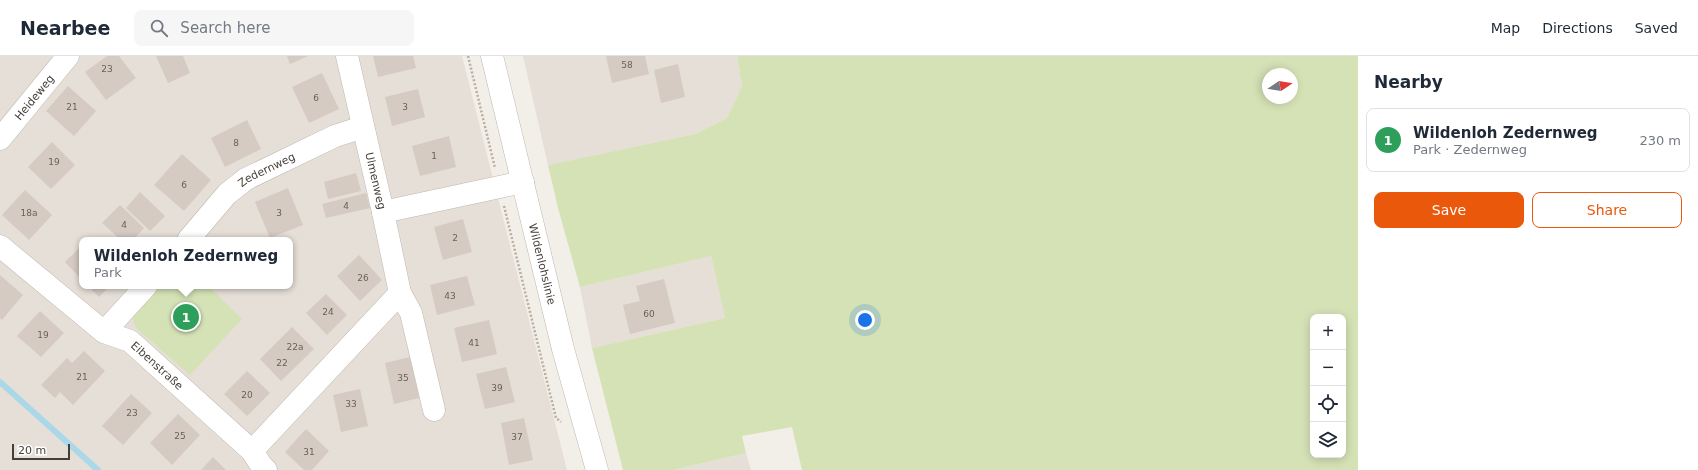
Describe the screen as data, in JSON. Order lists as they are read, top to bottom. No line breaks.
{"streets":{"street":["Heideweg","Zedernweg","Ulmenweg","Wildenlohslinie","Eibenstraße"]},"crossings":[["Zedernweg","Ulmenweg"],["Ulmenweg","Wildenlohslinie"]],"house_numbers":["58","23","6","21","3","8","1","19","6","4","18a","3","4","2","26","43","24","60","19","41","22a","22","21","35","39","20","33","23","25","37","31"],"scale_bar":"20 m","north":"right","page":{"header":"Nearbee","search":"Search here","nav":["Map","Directions","Saved"],"heading":"Nearby","list":[{"mark":"1","name":"Wildenloh Zedernweg","note":"Park · Zedernweg","value":"230 m"}],"buttons":["Save","Share"],"popup":["Wildenloh Zedernweg","Park"],"pins":"1","map_buttons":["+","−"],"scale":"20 m"}}
